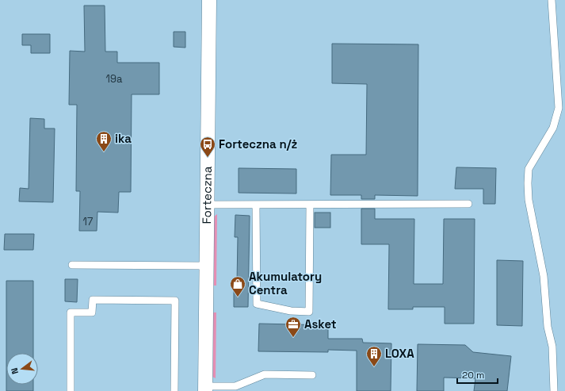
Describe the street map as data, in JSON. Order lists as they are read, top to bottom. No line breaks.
{"streets":{"street":["Forteczna"]},"places":{"building":["ika","LOXA"],"bus stop":["Forteczna n/ż"],"shop":["Akumulatory Centra"],"office":["Asket"]},"house_numbers":["19a","17"],"scale_bar":"20 m","north":"left"}
